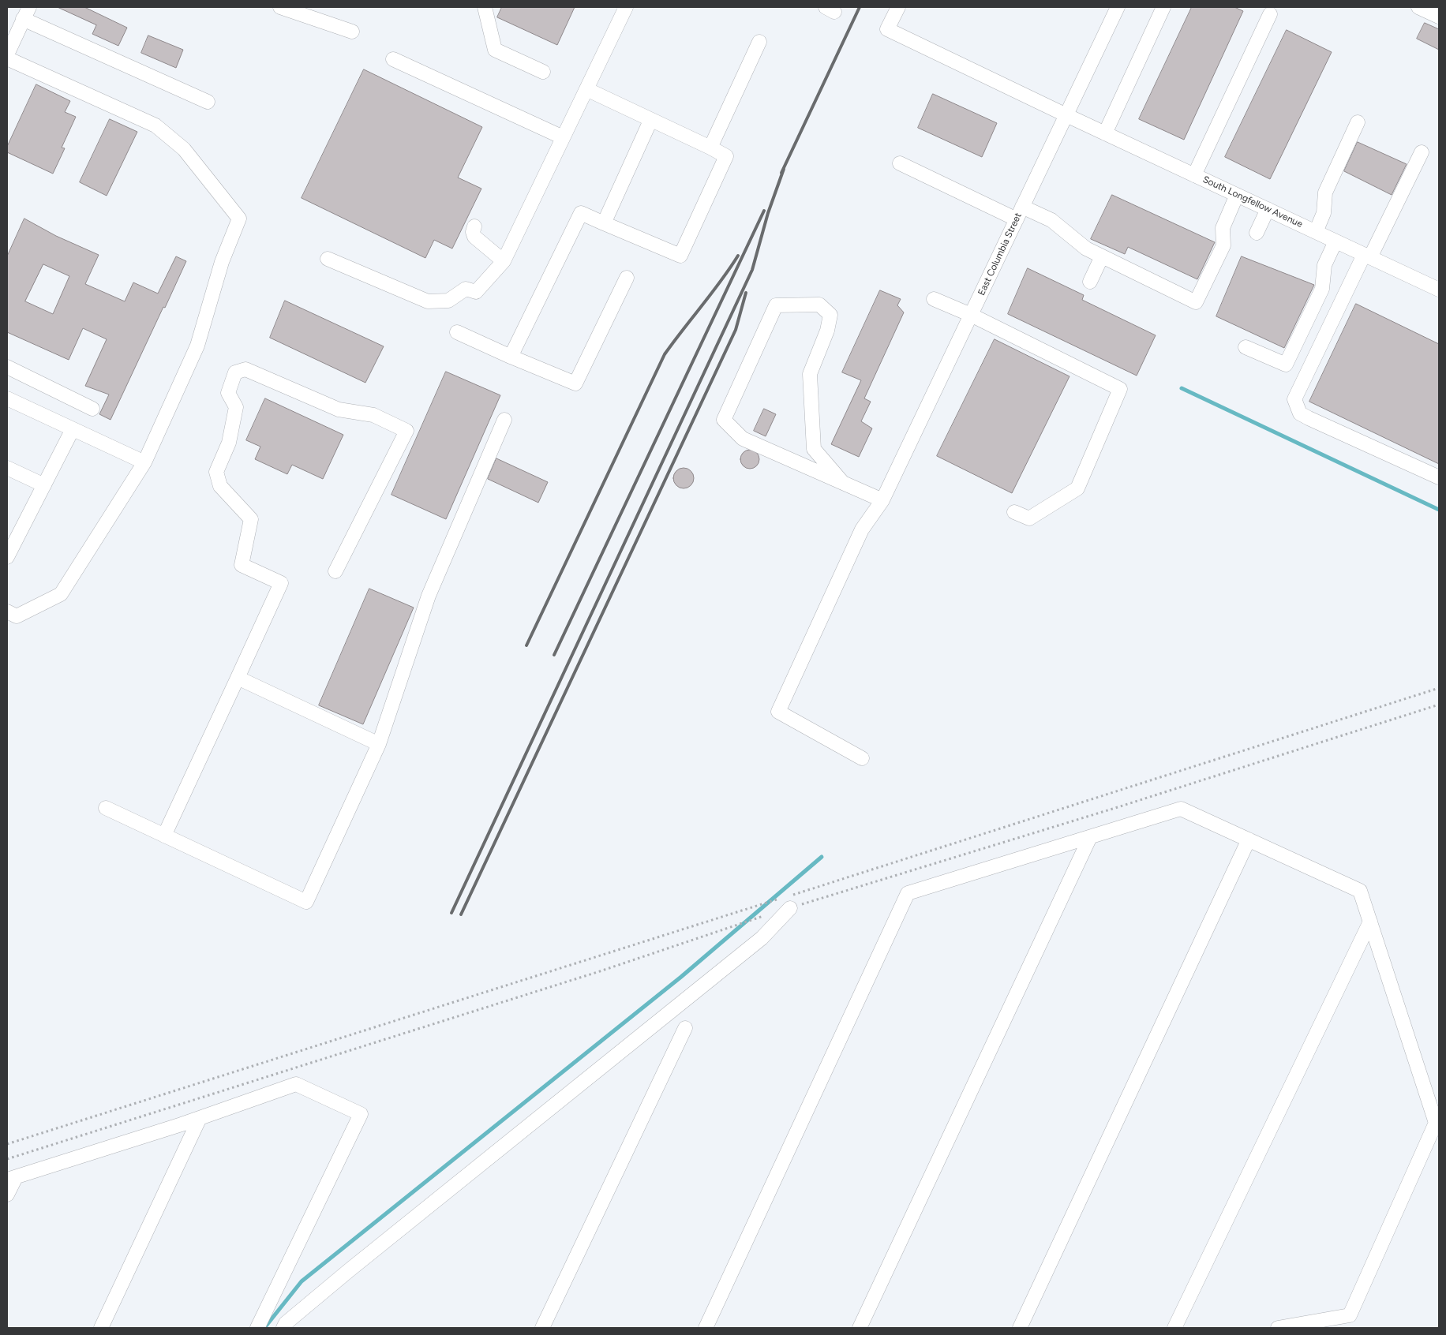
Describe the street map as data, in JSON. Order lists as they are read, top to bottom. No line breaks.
{"streets":{"street":["South Longfellow Avenue","East Columbia Street"]},"crossings":[["South Longfellow Avenue","East Columbia Street"]]}
